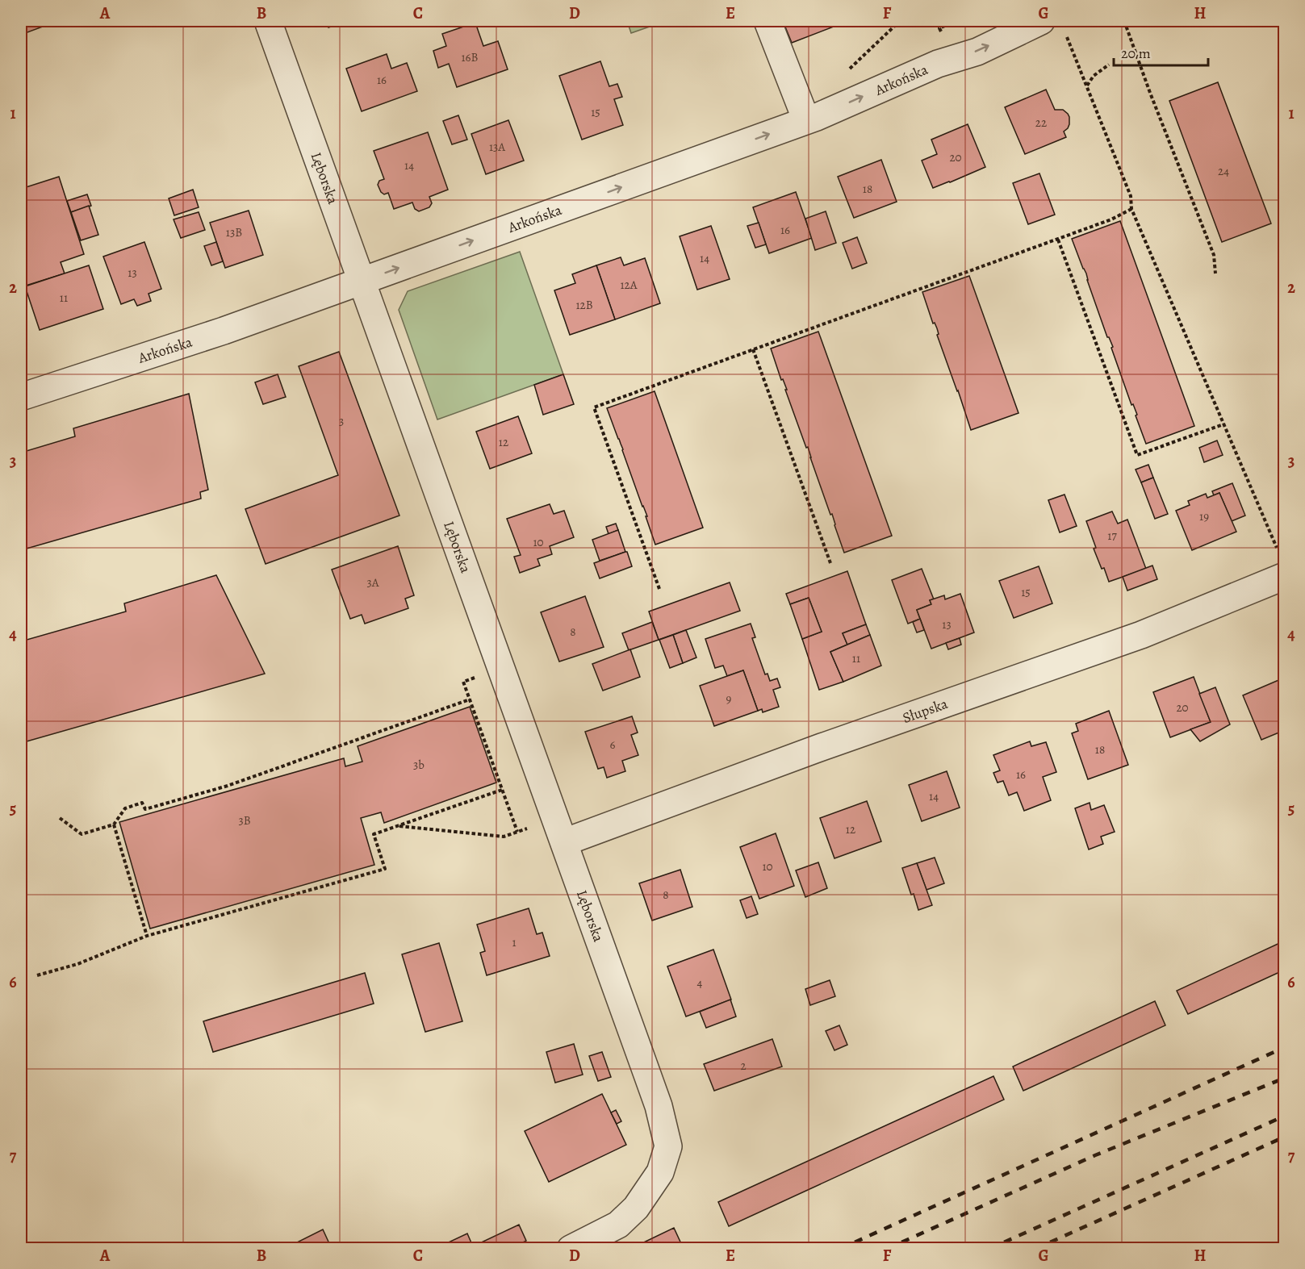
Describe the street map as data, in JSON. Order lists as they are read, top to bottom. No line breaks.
{"streets":{"street":["Arkońska","Lęborska","Słupska"]},"crossings":[["Arkońska","Lęborska"],["Lęborska","Słupska"]],"one_way":["Arkońska"],"house_numbers":["16B","16","15","22","13A","20","14","24","18","16","13B","14","13","12A","11","12B","3","12","19","17","10","3A","15","13","8","11","9","20","6","18","3b","16","14","3B","12","10","8","1","4","2"],"scale_bar":"20 m","grid":{"columns":["A","B","C","D","E","F","G","H"],"rows":["1","2","3","4","5","6","7"]}}
